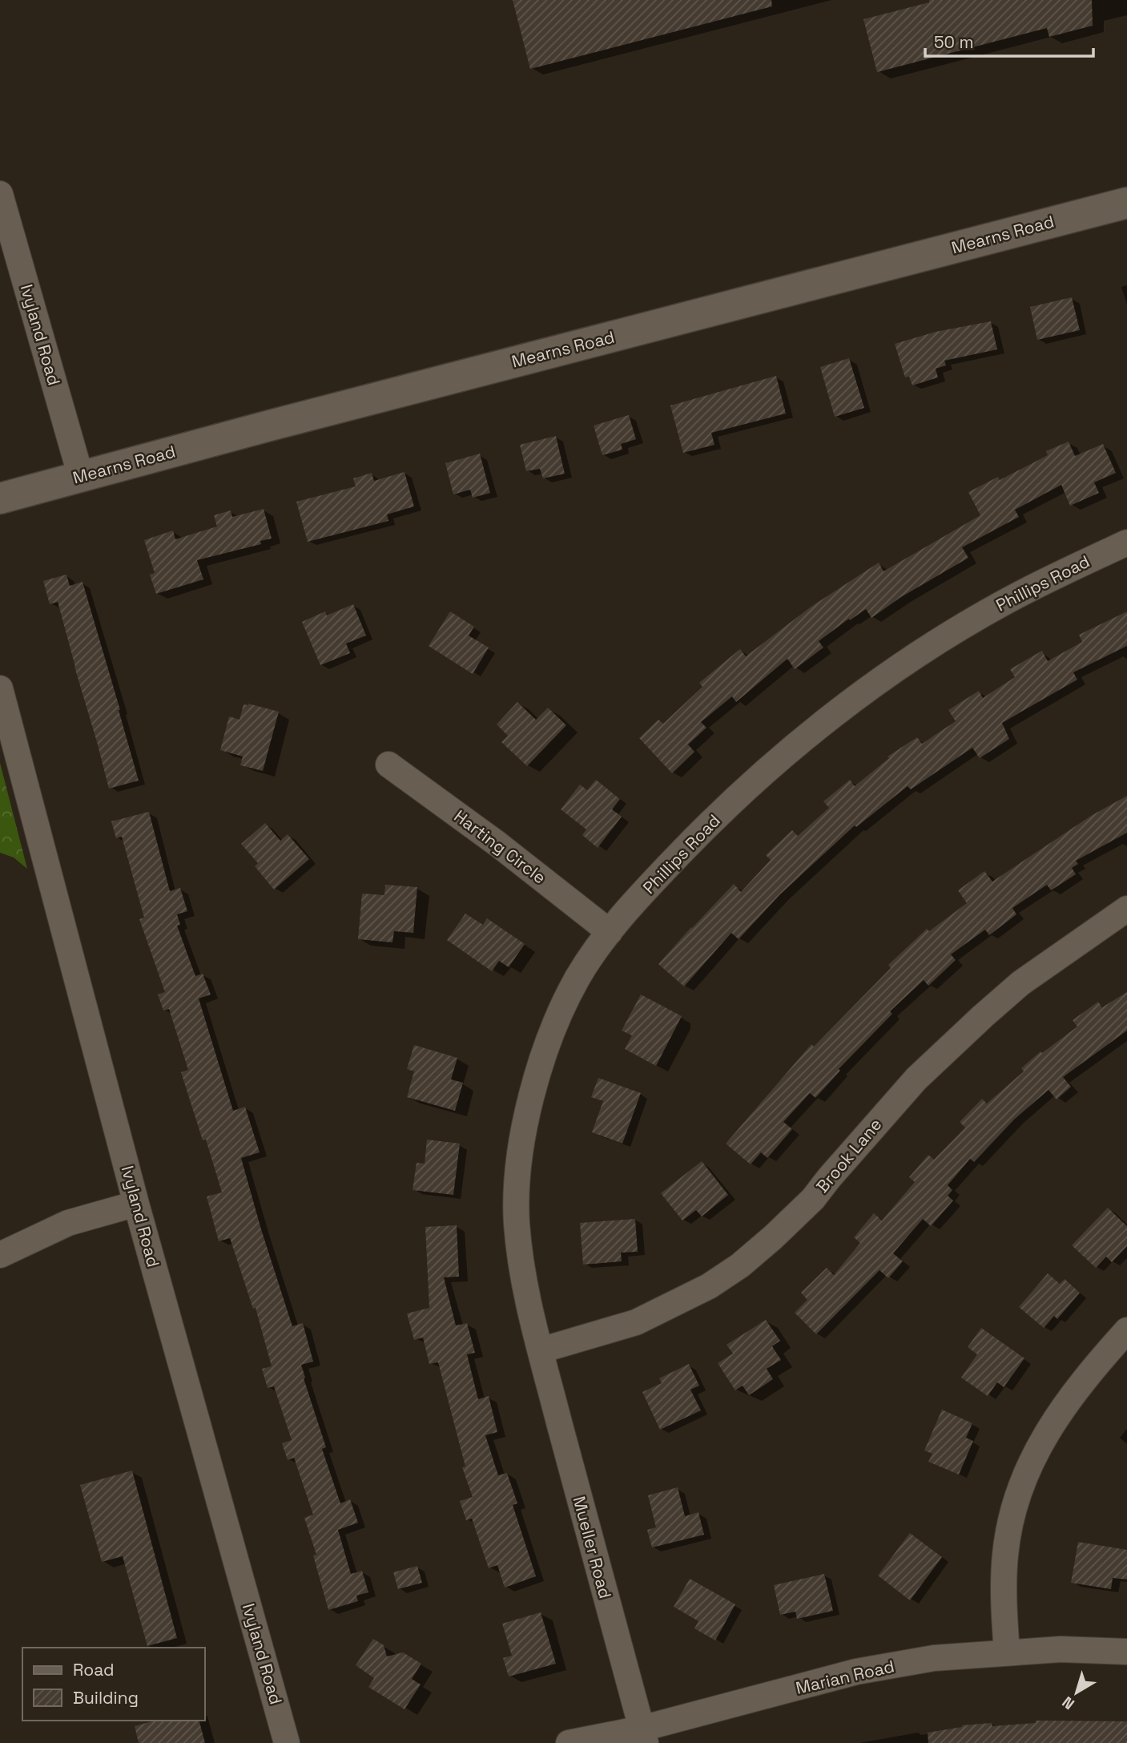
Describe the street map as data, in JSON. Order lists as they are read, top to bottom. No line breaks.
{"streets":{"street":["Mearns Road","Ivyland Road","Phillips Road","Harting Circle","Brook Lane","Mueller Road","Marian Road"]},"crossings":[["Mearns Road","Ivyland Road"],["Phillips Road","Harting Circle"],["Phillips Road","Brook Lane"],["Phillips Road","Mueller Road"],["Brook Lane","Mueller Road"],["Mueller Road","Marian Road"]],"legend":["Road","Building"],"scale_bar":"50 m","north":"bottom left"}
